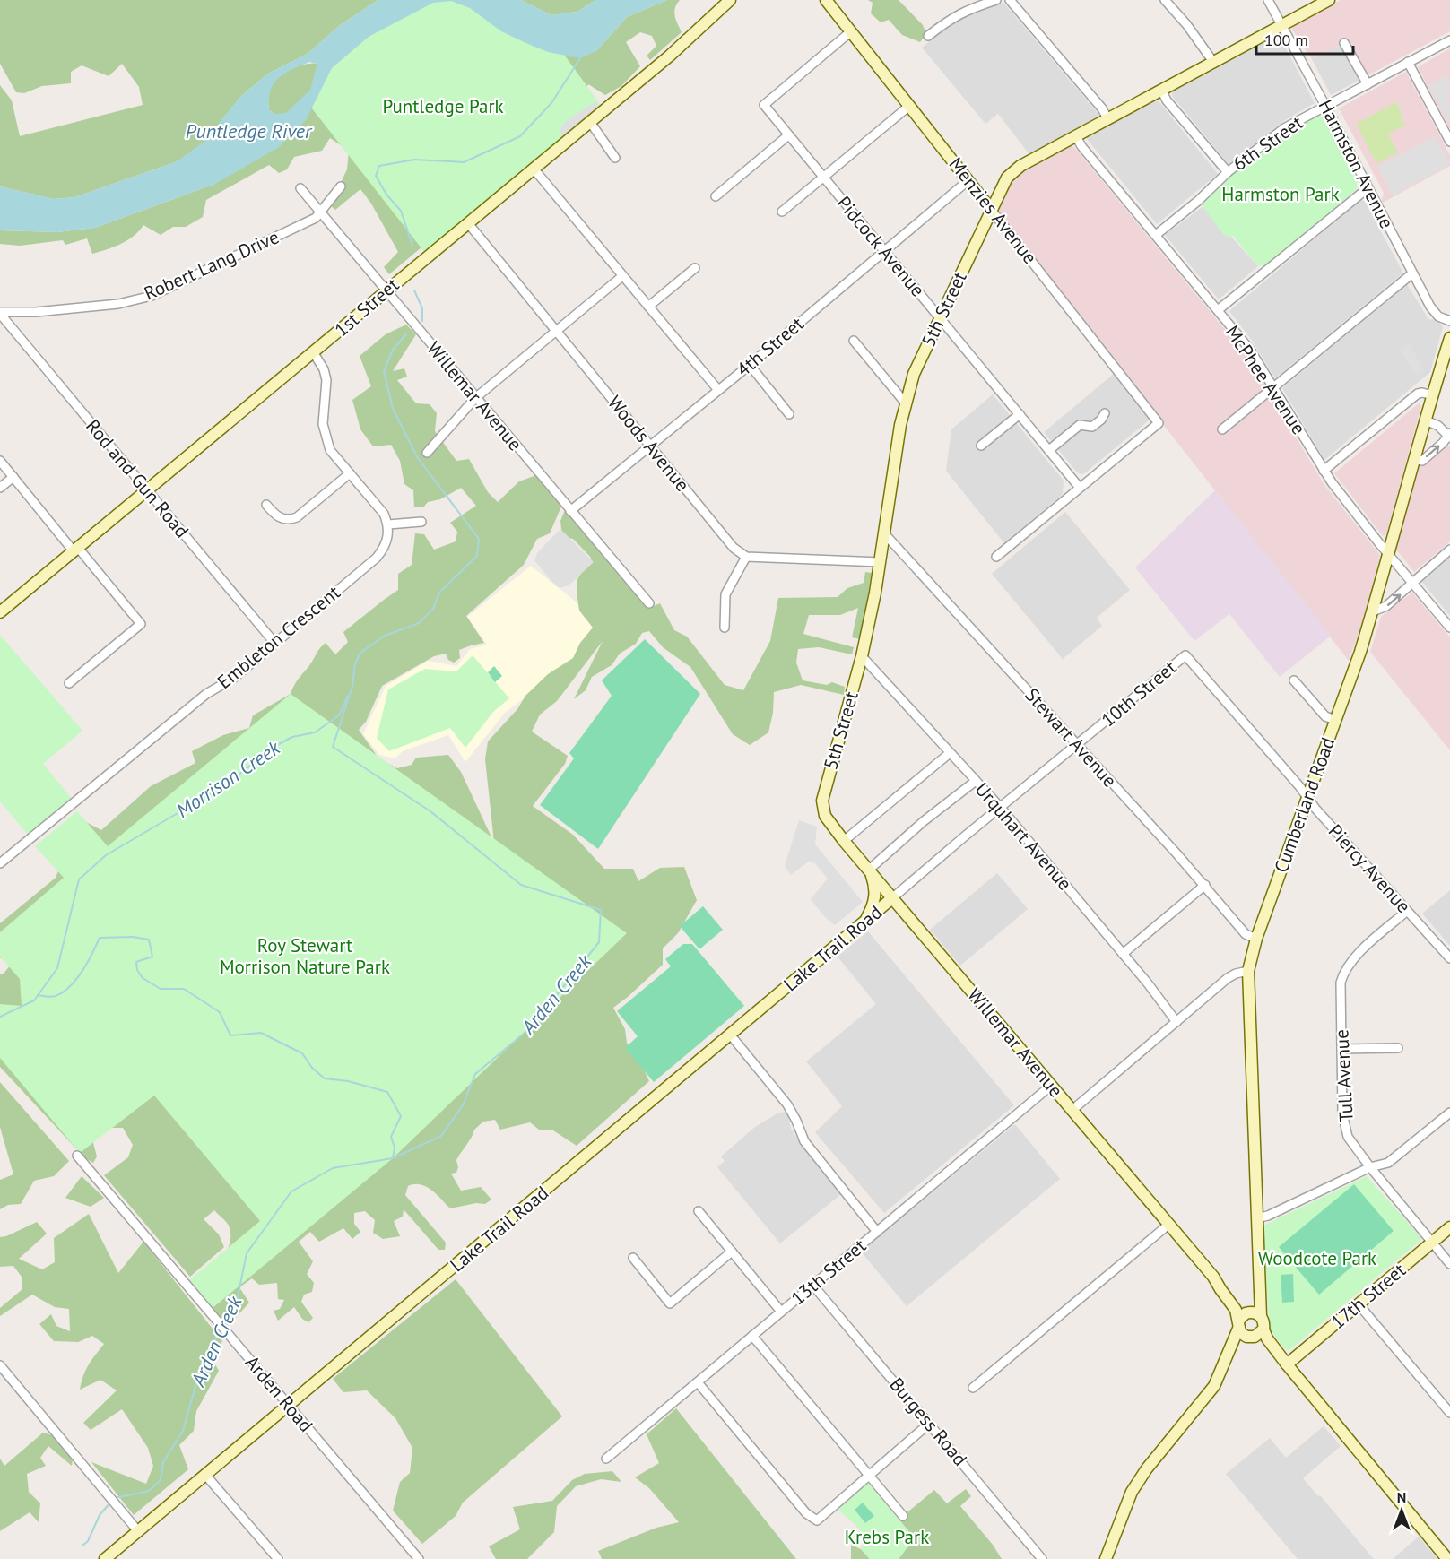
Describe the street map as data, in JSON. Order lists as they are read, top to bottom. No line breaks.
{"streets":{"street":["6th Street","Harmston Avenue","Menzies Avenue","Pidcock Avenue","Robert Lang Drive","1st Street","5th Street","4th Street","McPhee Avenue","Willemar Avenue","Woods Avenue","Rod and Gun Road","Embleton Crescent","10th Street","Stewart Avenue","Cumberland Road","Urquhart Avenue","Piercy Avenue","Lake Trail Road","Tull Avenue","13th Street","17th Street","Arden Road","Burgess Road"]},"crossings":[["6th Street","Harmston Avenue"],["6th Street","McPhee Avenue"],["Harmston Avenue","5th Street"],["Menzies Avenue","Pidcock Avenue"],["Menzies Avenue","5th Street"],["Menzies Avenue","4th Street"],["Pidcock Avenue","5th Street"],["Pidcock Avenue","4th Street"],["Robert Lang Drive","Willemar Avenue"],["Robert Lang Drive","Rod and Gun Road"],["1st Street","Willemar Avenue"],["1st Street","Woods Avenue"],["1st Street","Rod and Gun Road"],["5th Street","McPhee Avenue"],["5th Street","Willemar Avenue"],["5th Street","Stewart Avenue"],["5th Street","Urquhart Avenue"],["4th Street","Willemar Avenue"],["4th Street","Woods Avenue"],["McPhee Avenue","Cumberland Road"],["Willemar Avenue","10th Street"],["Willemar Avenue","Cumberland Road"],["Willemar Avenue","Lake Trail Road"],["Willemar Avenue","13th Street"],["Rod and Gun Road","Embleton Crescent"],["10th Street","Stewart Avenue"],["10th Street","Urquhart Avenue"],["10th Street","Piercy Avenue"],["10th Street","Lake Trail Road"],["Stewart Avenue","Cumberland Road"],["Cumberland Road","Piercy Avenue"],["Piercy Avenue","Tull Avenue"],["Lake Trail Road","Arden Road"],["Tull Avenue","17th Street"],["13th Street","Burgess Road"]],"water":["Puntledge River","Morrison Creek","Arden Creek"],"parks":["Puntledge Park","Harmston Park","Roy Stewart Morrison Nature Park","Woodcote Park","Krebs Park"],"scale_bar":"100 m","north":"top"}
